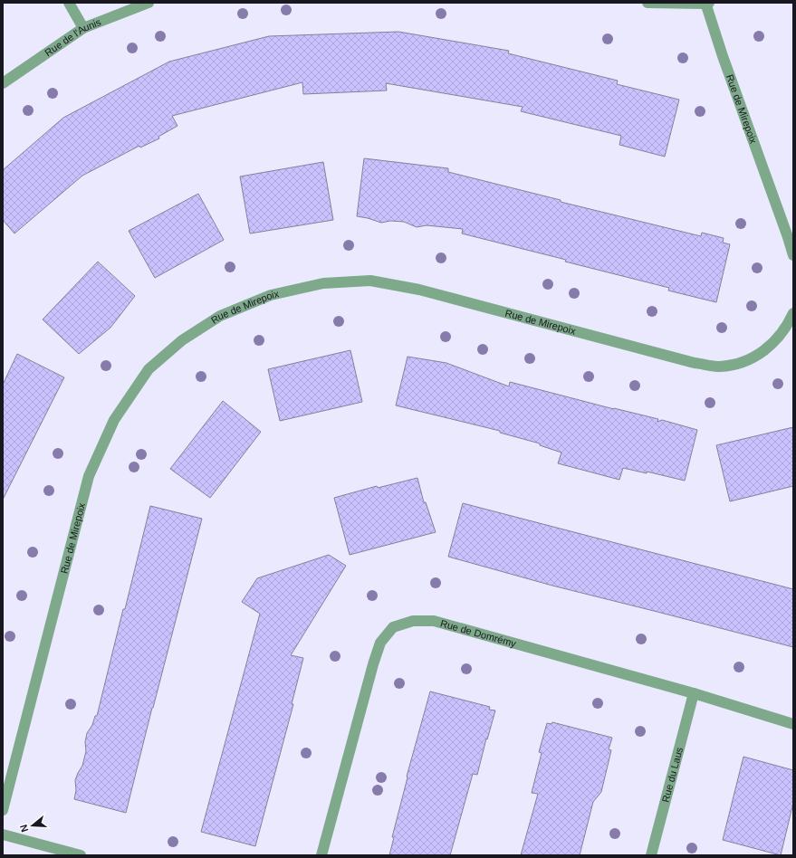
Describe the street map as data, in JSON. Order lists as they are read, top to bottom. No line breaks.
{"streets":{"street":["Rue de l'Aunis","Rue de Mirepoix","Rue de Domrémy","Rue du Laus"]},"crossings":[["Rue de Domrémy","Rue du Laus"]],"north":"left"}
